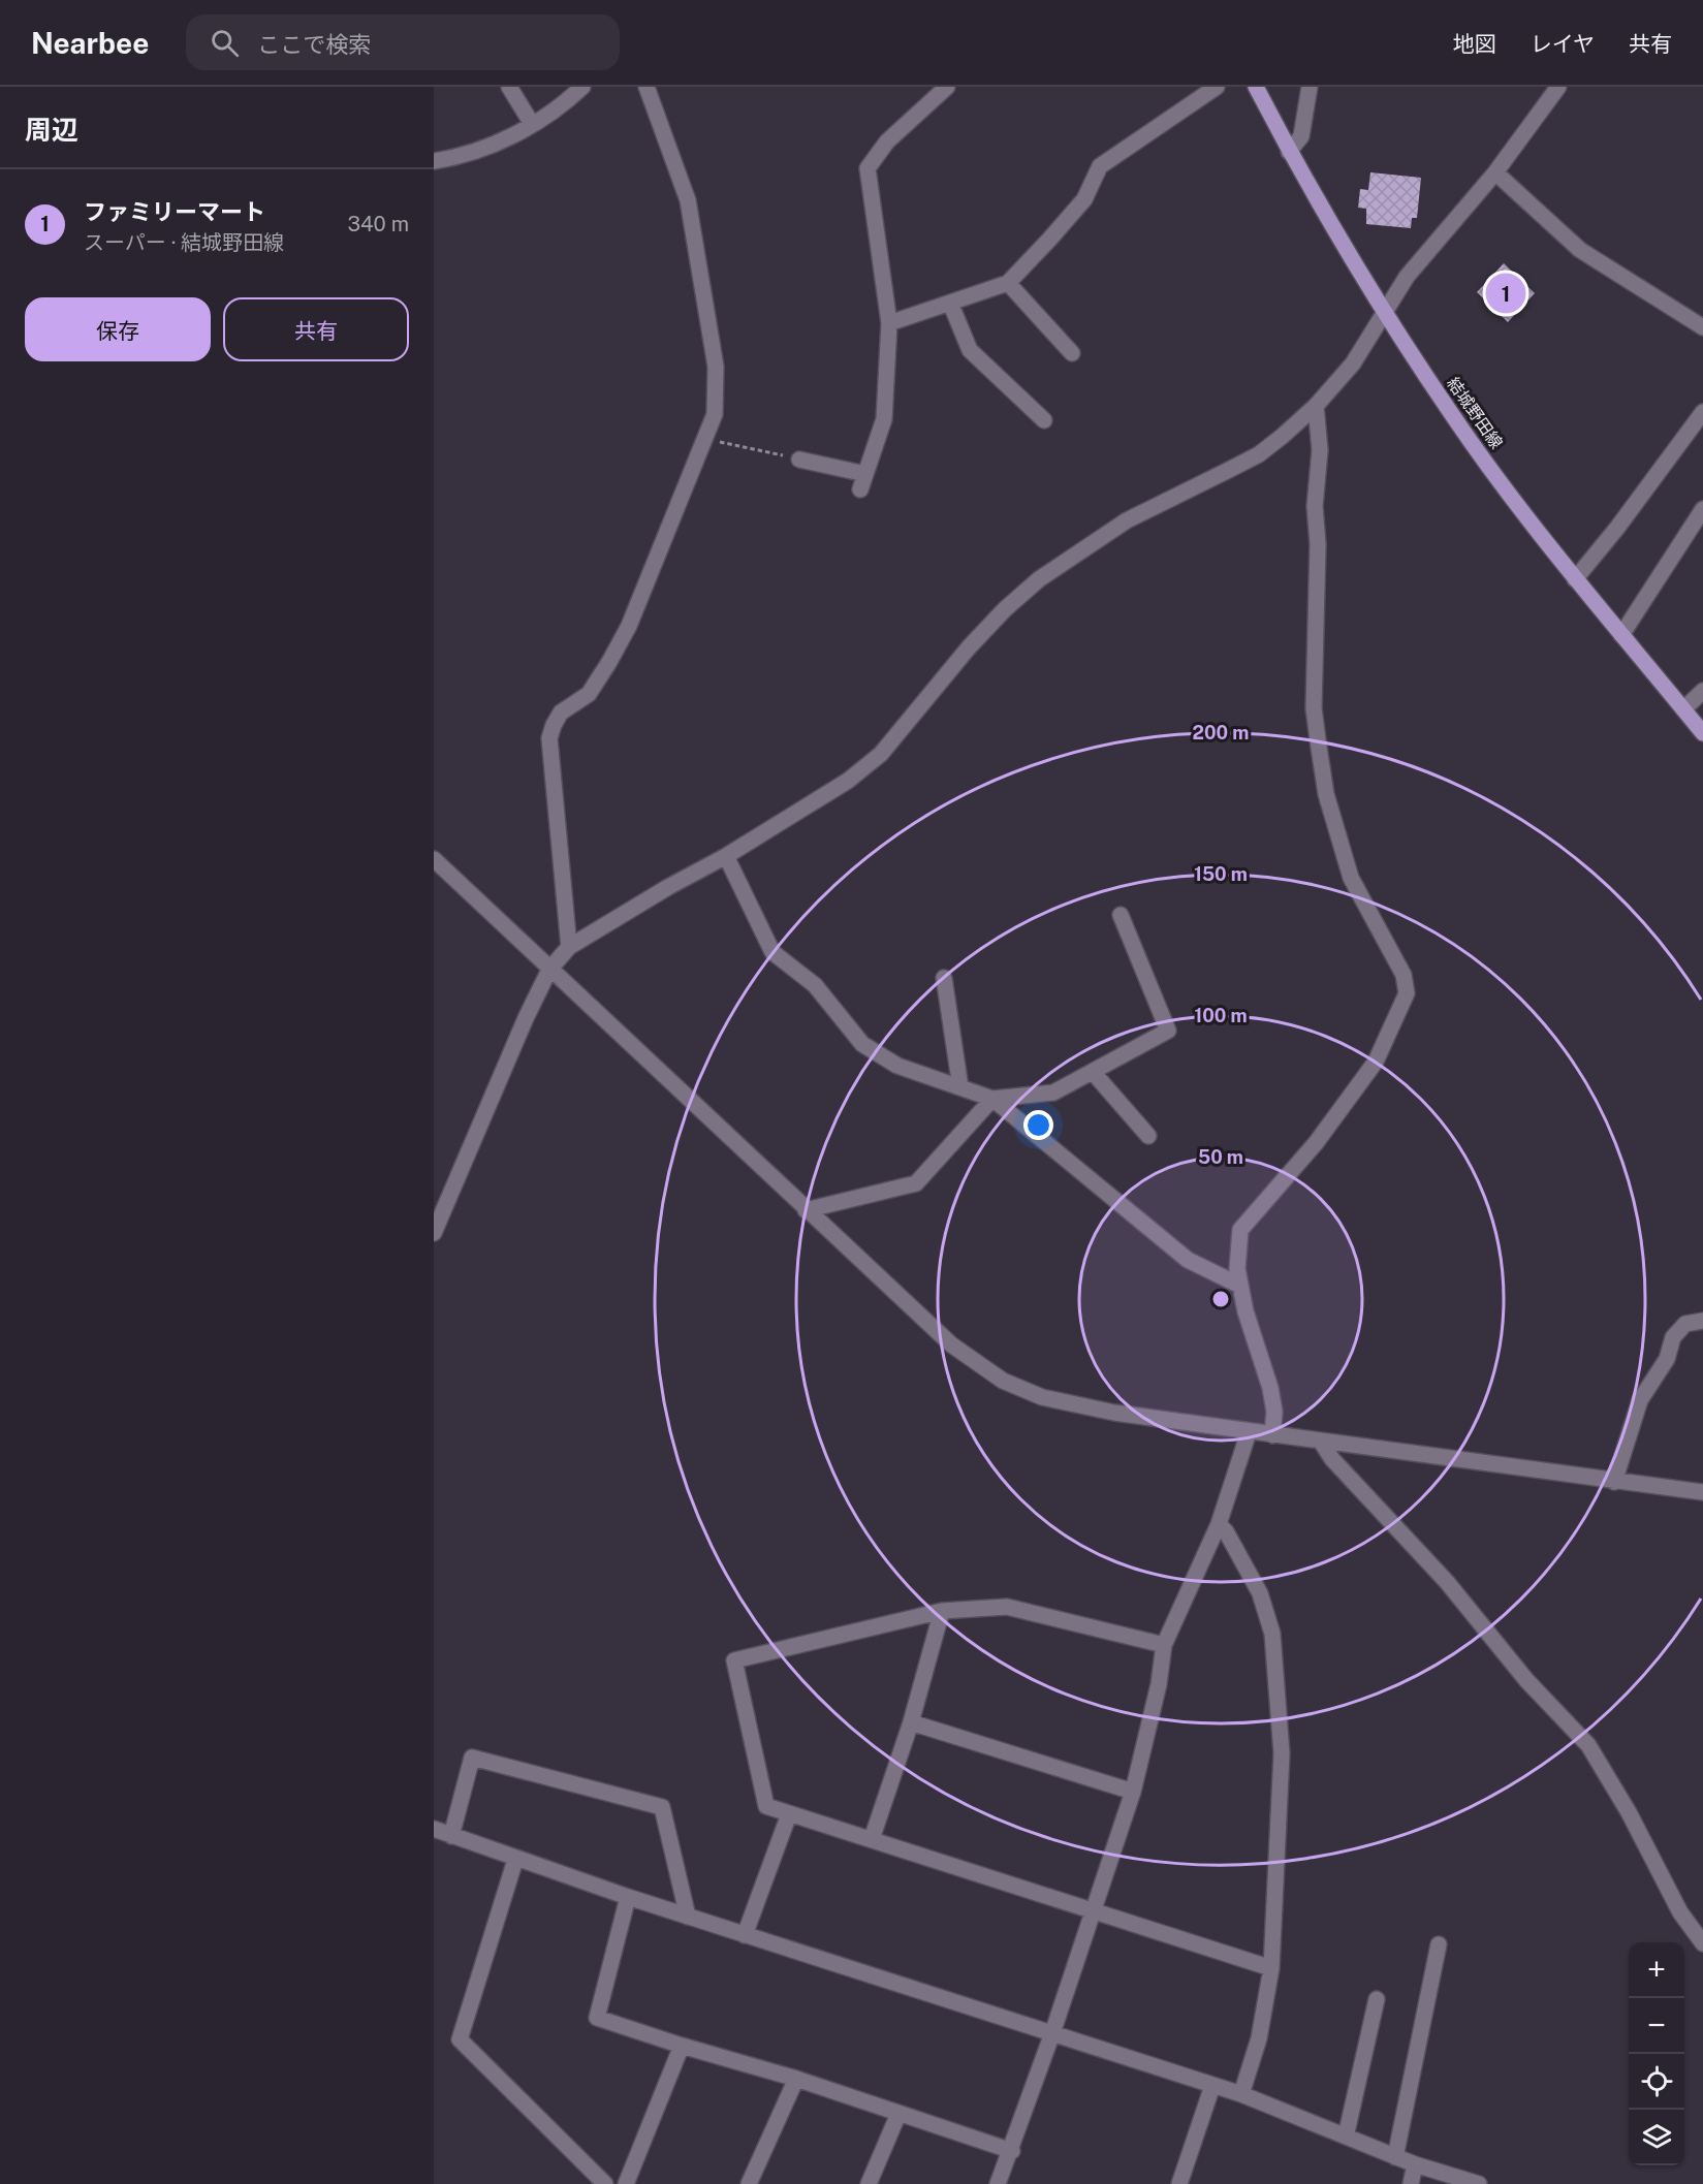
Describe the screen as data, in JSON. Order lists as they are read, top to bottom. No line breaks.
{"streets":{"main road":["結城野田線"]},"page":{"header":"Nearbee","search":"ここで検索","nav":["地図","レイヤ","共有"],"heading":"周辺","list":[{"mark":"1","name":"ファミリーマート","note":"スーパー · 結城野田線","value":"340 m"}],"pins":"1","buttons":["保存","共有"],"map_buttons":["+","−"]},"rings":["200 m","150 m","100 m","50 m"]}
